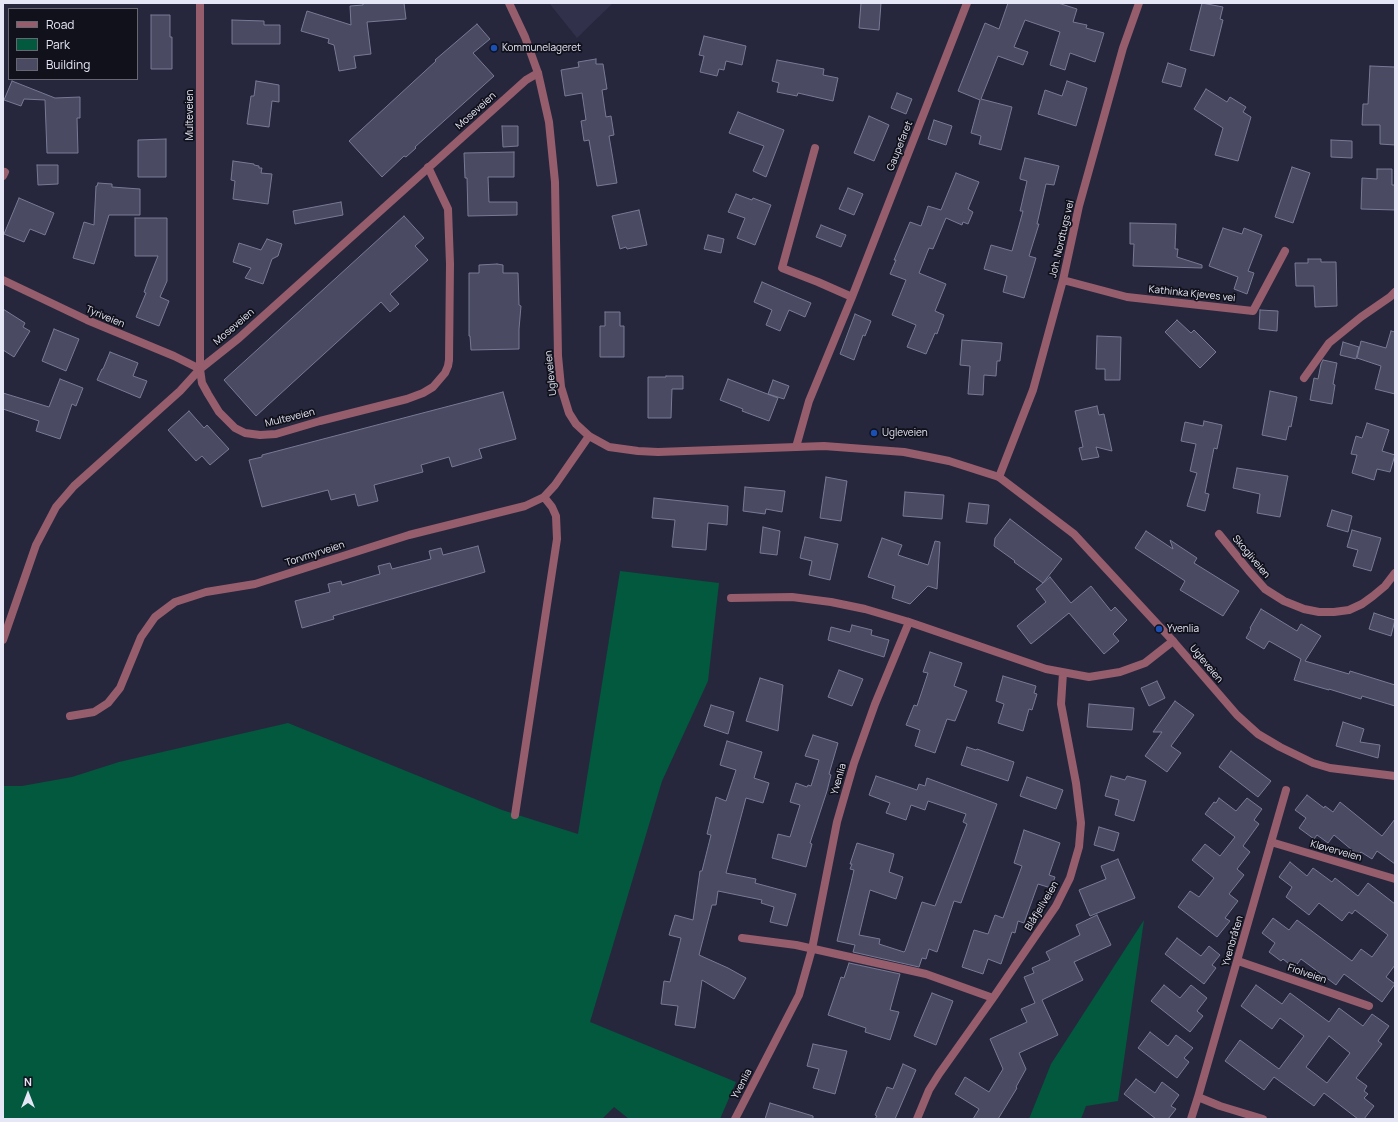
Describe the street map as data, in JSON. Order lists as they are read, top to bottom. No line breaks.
{"streets":{"street":["Moseveien","Multeveien","Gaupefaret","Joh. Nordtugs vei","Kathinka Kjeves vei","Tyriveien","Ugleveien","Torvmyrveien","Skogliveien","Yvenlia","Kløverveien","Blåfjellveien","Yvenbråten","Fiolveien"]},"crossings":[["Moseveien","Multeveien"],["Moseveien","Tyriveien"],["Moseveien","Ugleveien"],["Multeveien","Tyriveien"],["Gaupefaret","Ugleveien"],["Joh. Nordtugs vei","Kathinka Kjeves vei"],["Joh. Nordtugs vei","Ugleveien"],["Ugleveien","Torvmyrveien"],["Kløverveien","Yvenbråten"],["Yvenbråten","Fiolveien"]],"places":["Kommunelageret","Ugleveien","Yvenlia"],"legend":["Road","Park","Building"],"north":"top"}
